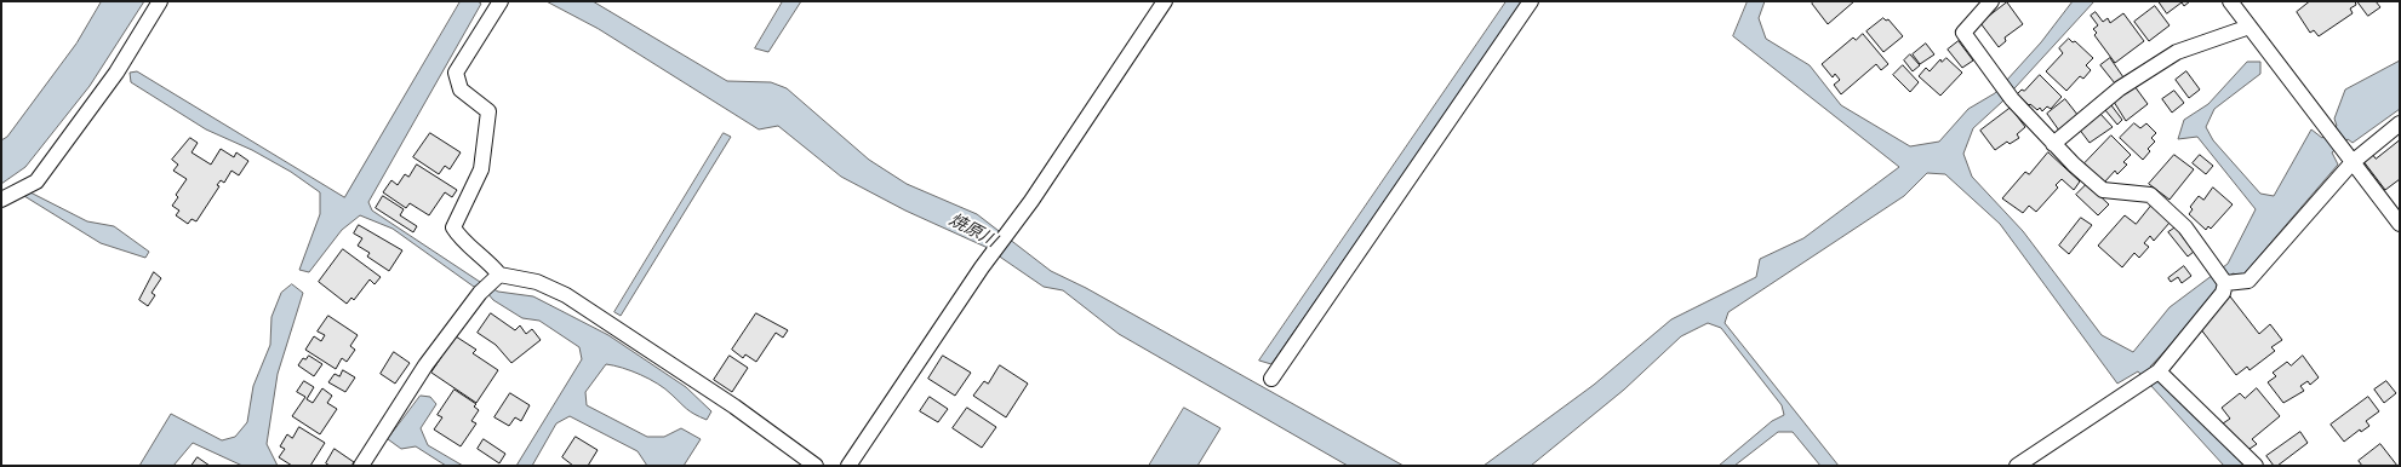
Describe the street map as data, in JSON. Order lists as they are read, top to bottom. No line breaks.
{"water":["焼原川"]}
